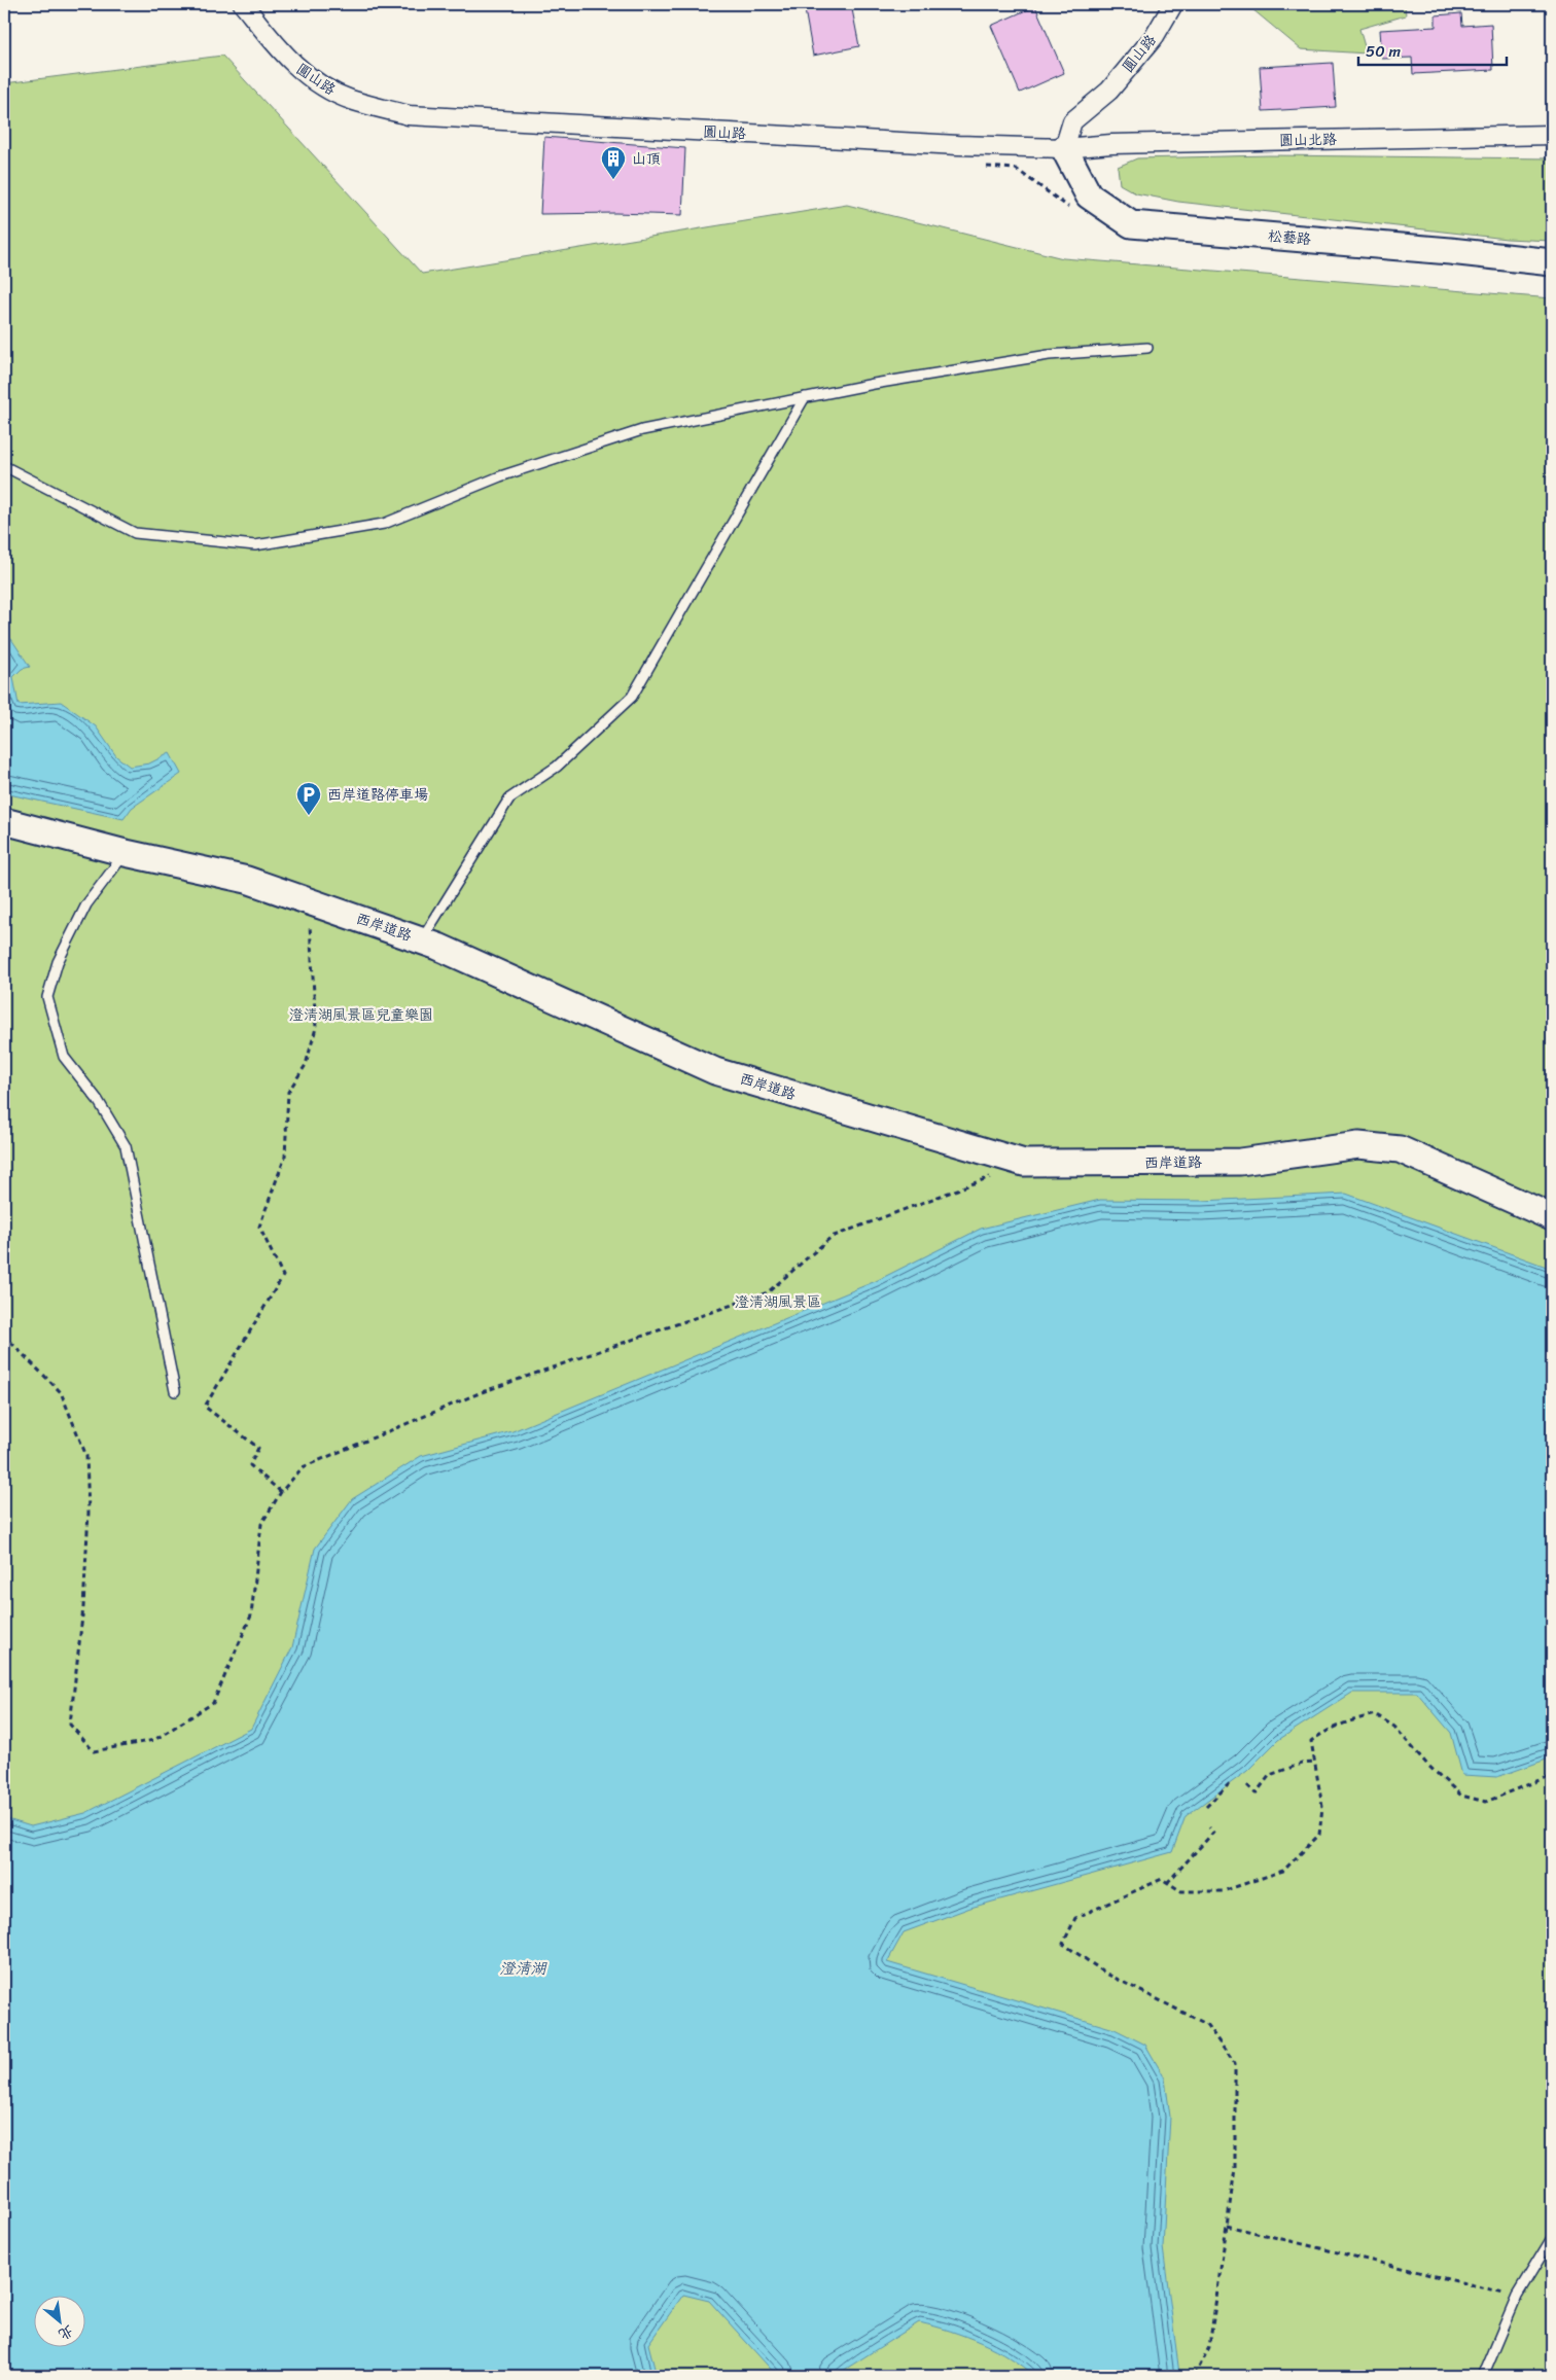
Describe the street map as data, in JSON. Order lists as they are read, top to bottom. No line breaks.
{"streets":{"street":["圓山路","圓山北路","松藝路","西岸道路"]},"crossings":[["圓山路","圓山北路"],["圓山路","松藝路"],["圓山北路","松藝路"]],"water":["澄清湖"],"parks":["澄清湖風景區兒童樂園","澄清湖風景區"],"places":{"building":["山頂"],"parking":["西岸道路停車場"]},"scale_bar":"50 m","north":"bottom right"}
